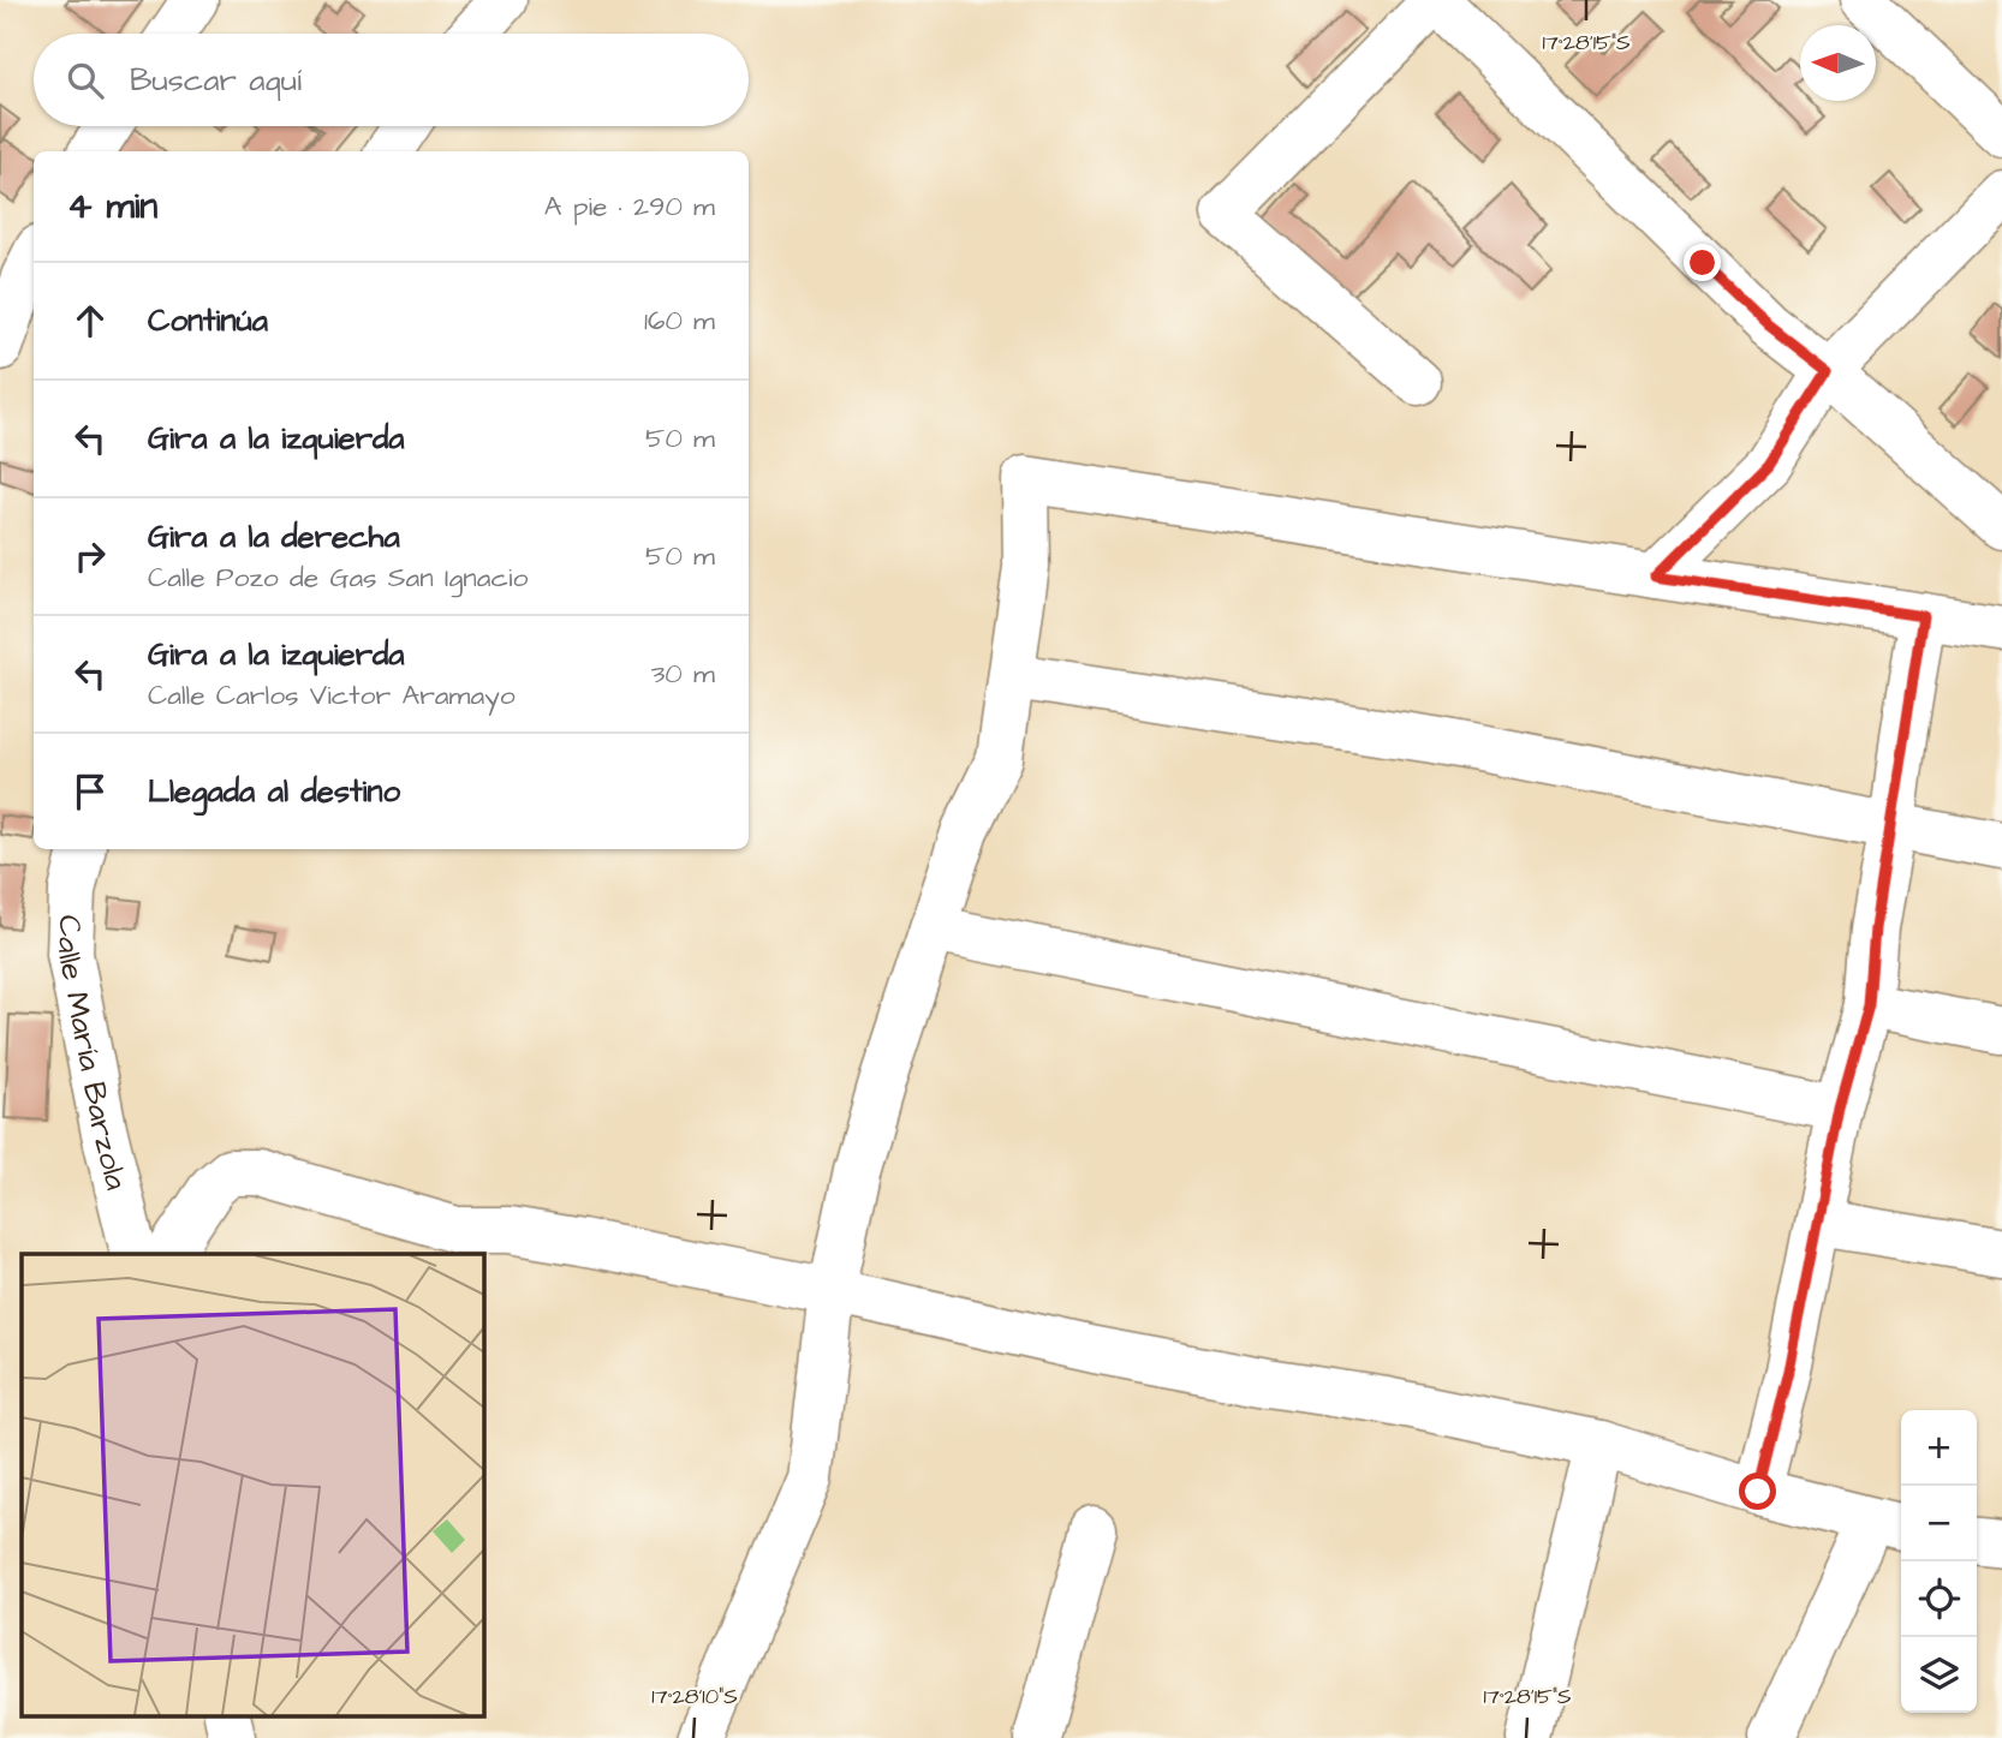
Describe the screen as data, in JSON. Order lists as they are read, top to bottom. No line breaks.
{"streets":{"street":["Calle María Barzola"]},"north":"left","page":{"search":"Buscar aquí","heading":["4 min","A pie · 290 m"],"list":[["Continúa","160 m"],["Gira a la izquierda","50 m"],["Gira a la derecha","Calle Pozo de Gas San Ignacio","50 m"],["Gira a la izquierda","Calle Carlos Victor Aramayo","30 m"],"Llegada al destino"],"map_buttons":["+","−"]},"coordinates":["17°28'15\"S","17°28'10\"S"]}
